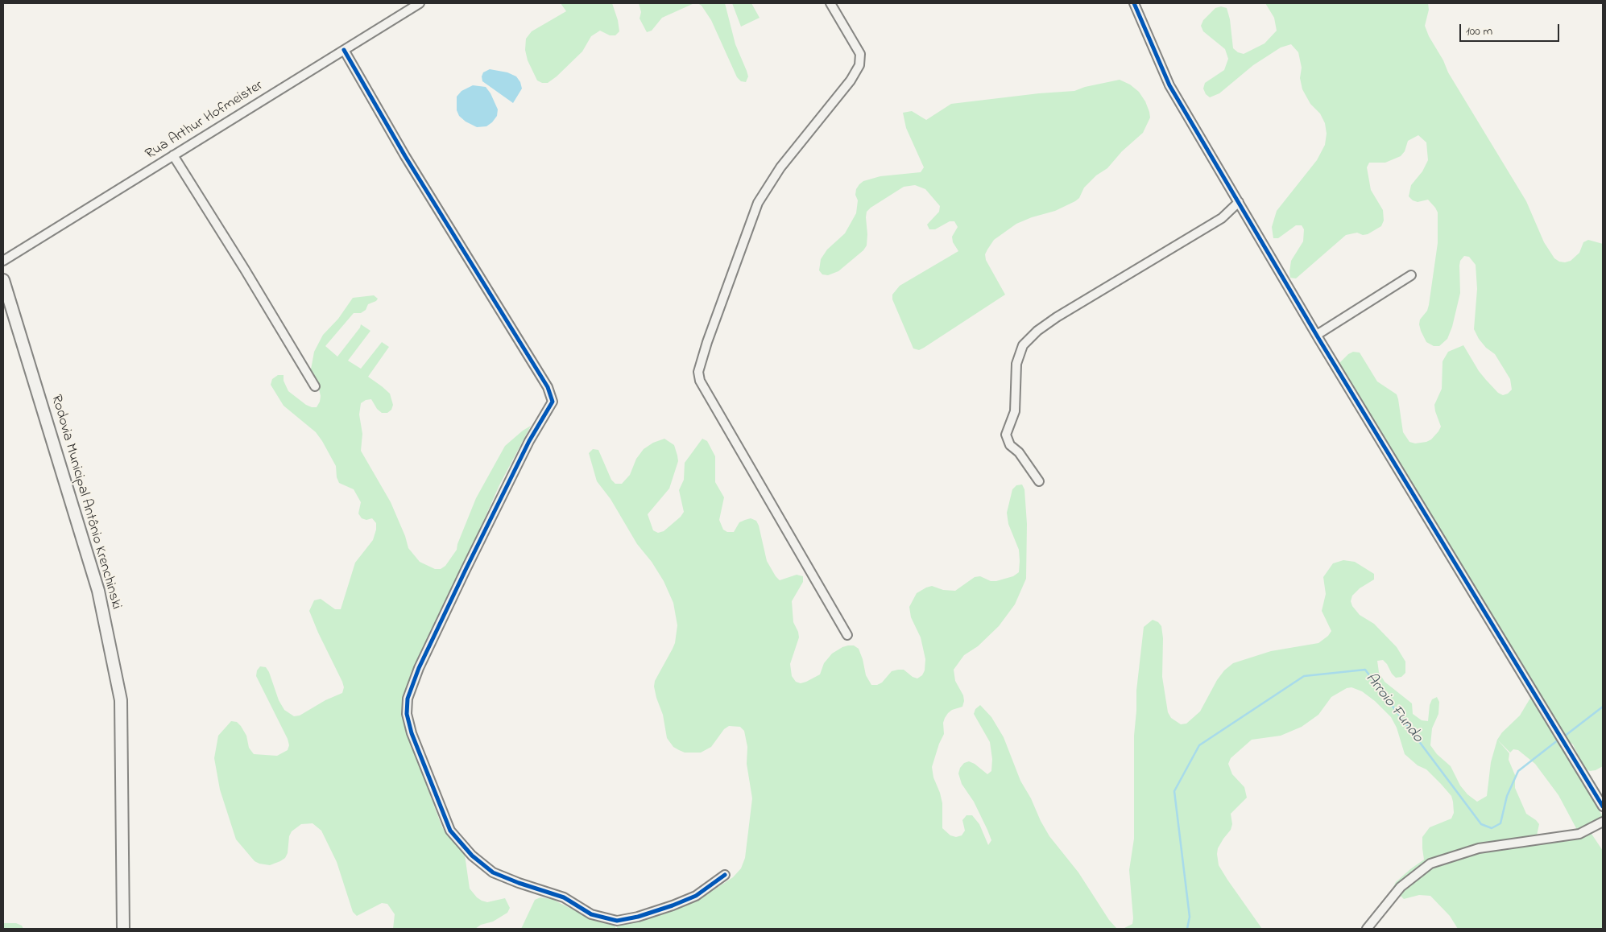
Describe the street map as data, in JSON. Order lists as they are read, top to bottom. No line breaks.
{"streets":{"main road":["Rodovia Municipal Antônio Krenchinski"],"street":["Rua Arthur Hofmeister"]},"water":["Arroio Fundo"],"scale_bar":"100 m"}
